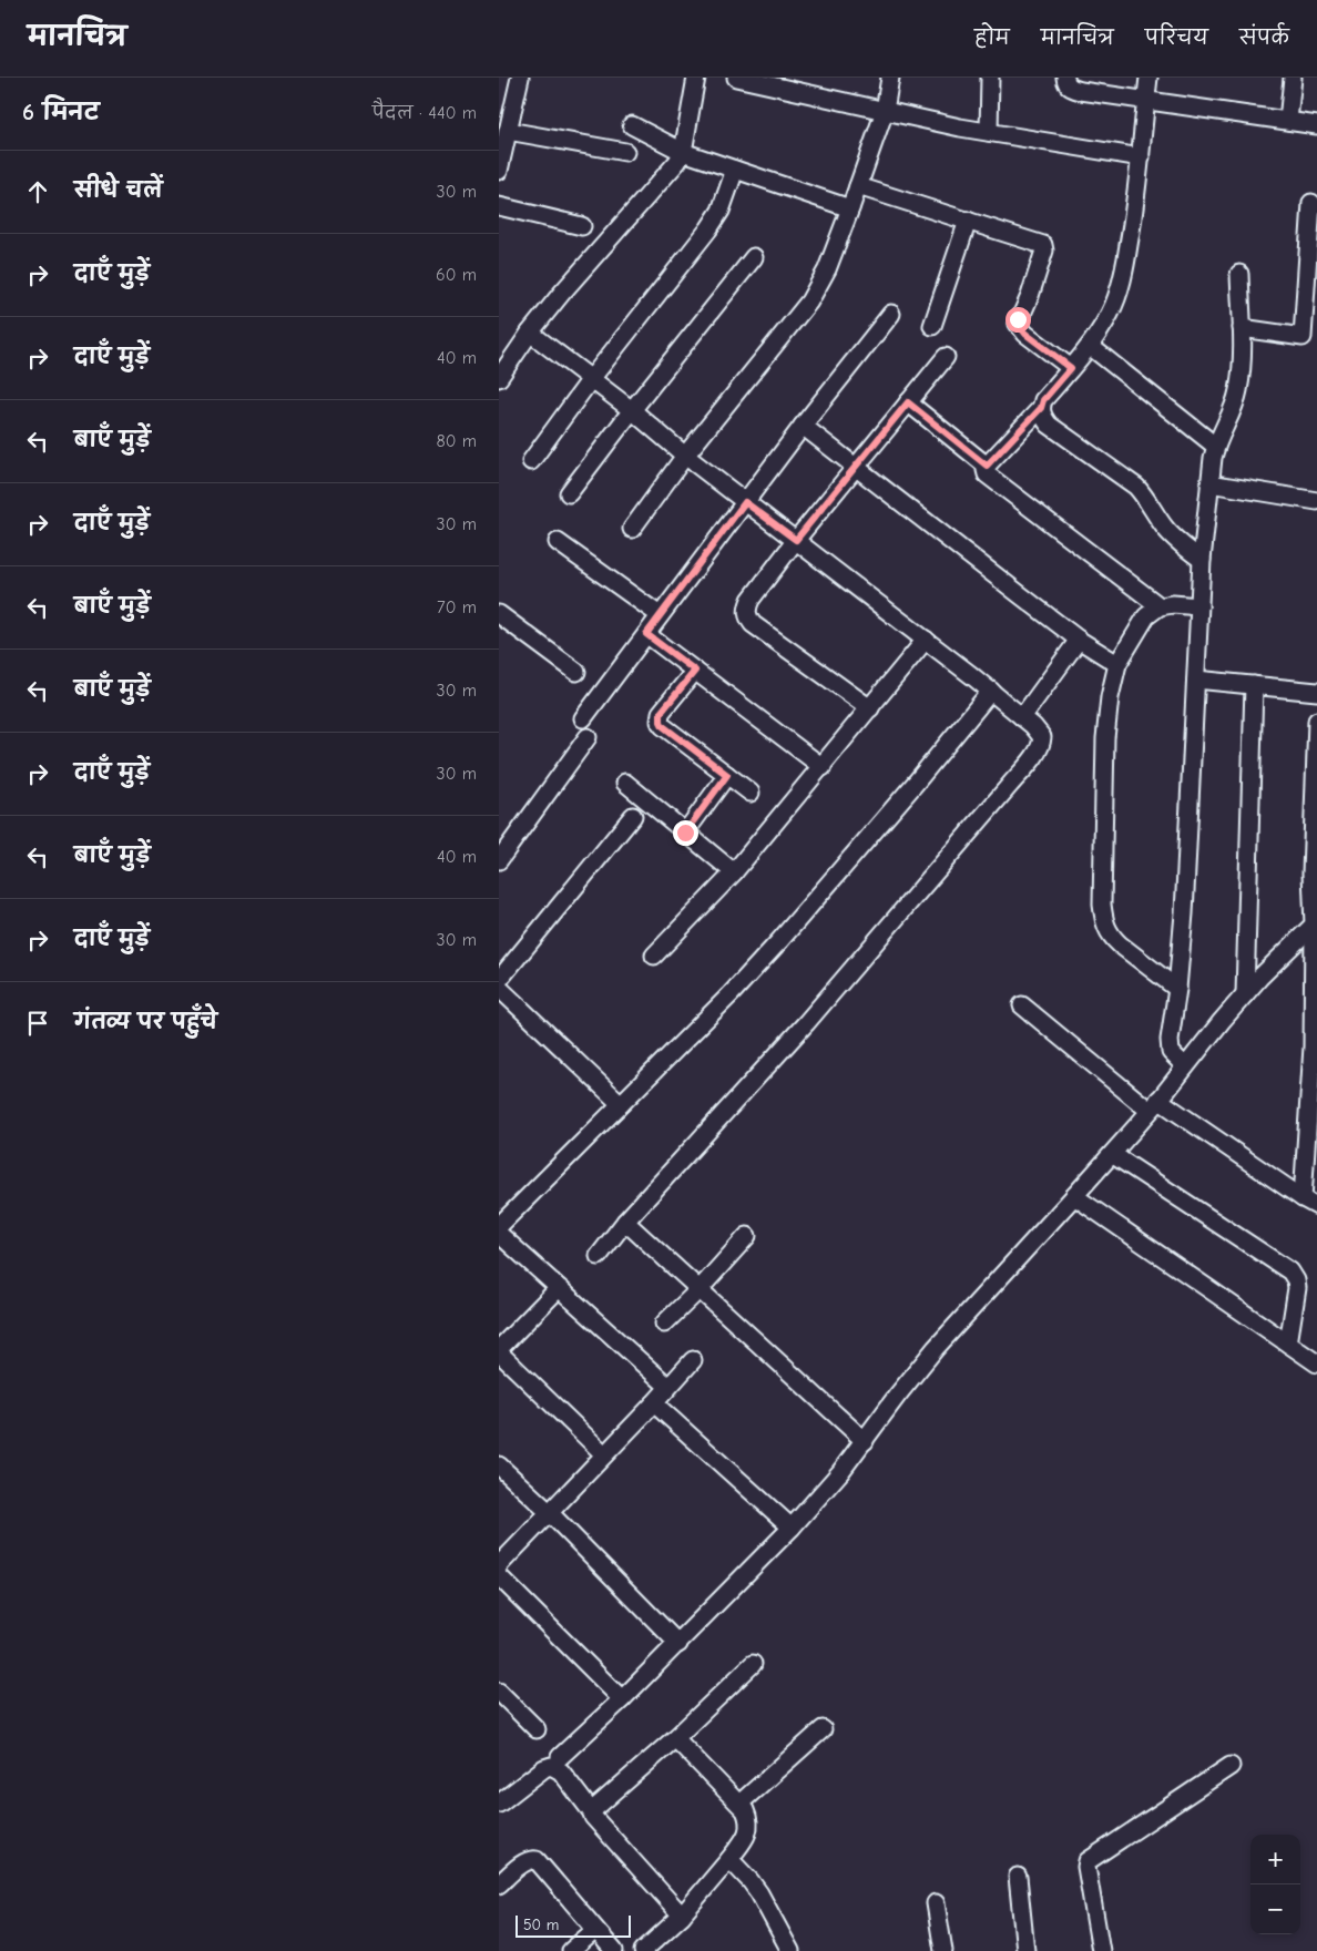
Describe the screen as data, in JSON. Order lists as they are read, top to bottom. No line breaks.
{"scale_bar":"50 m","page":{"header":"मानचित्र","nav":["होम","मानचित्र","परिचय","संपर्क"],"heading":["6 मिनट","पैदल · 440 m"],"list":[["सीधे चलें","30 m"],["दाएँ मुड़ें","60 m"],["दाएँ मुड़ें","40 m"],["बाएँ मुड़ें","80 m"],["दाएँ मुड़ें","30 m"],["बाएँ मुड़ें","70 m"],["बाएँ मुड़ें","30 m"],["दाएँ मुड़ें","30 m"],["बाएँ मुड़ें","40 m"],["दाएँ मुड़ें","30 m"],"गंतव्य पर पहुँचे"],"map_buttons":["+","−"],"scale":"50 m"}}
